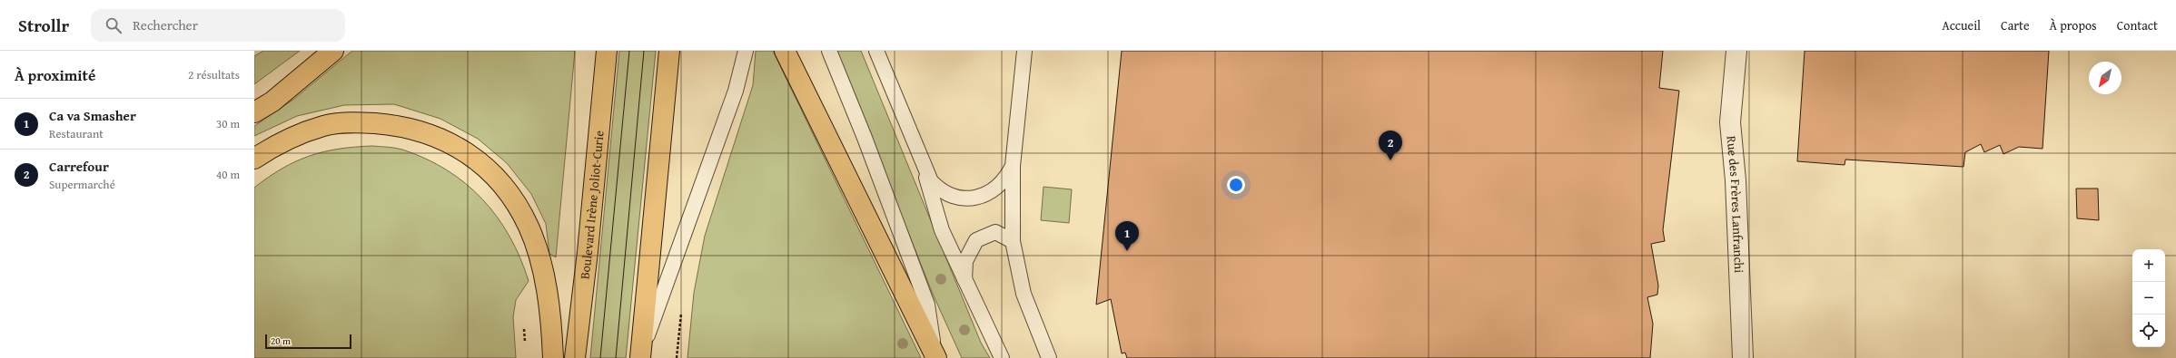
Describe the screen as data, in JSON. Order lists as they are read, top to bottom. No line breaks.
{"streets":{"main road":["Boulevard Irène Joliot-Curie"],"street":["Rue des Frères Lanfranchi"]},"scale_bar":"20 m","north":"bottom left","page":{"header":"Strollr","search":"Rechercher","nav":["Accueil","Carte","À propos","Contact"],"heading":["À proximité","2 résultats"],"list":[{"mark":"1","name":"Ca va Smasher","note":"Restaurant","value":"30 m"},{"mark":"2","name":"Carrefour","note":"Supermarché","value":"40 m"}],"pins":["2","1"],"map_buttons":["+","−"],"scale":"20 m"}}
